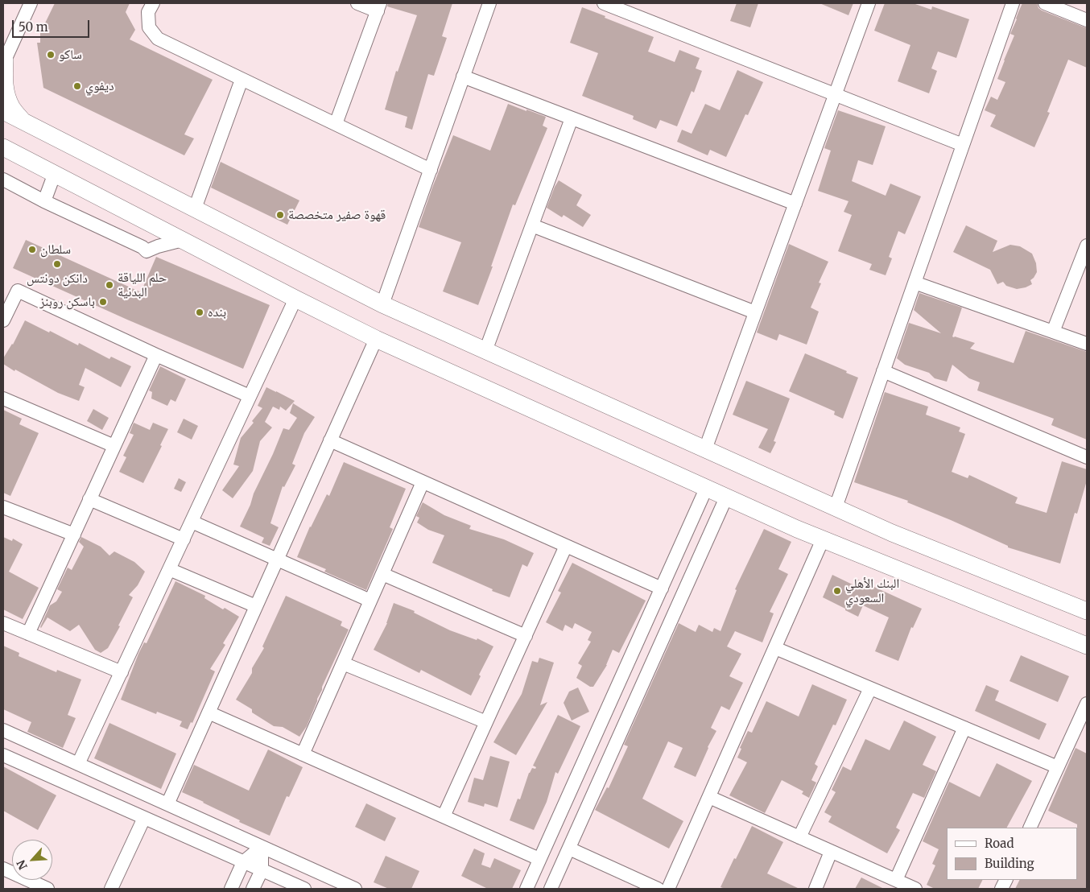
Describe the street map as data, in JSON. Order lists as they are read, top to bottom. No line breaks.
{"places":["ساكو","ديفوي","قهوة صفير متخصصة","سلطان","دانكن دونتس","حلم اللياقة البدنية","باسكن روبنز","بنده","البنك الأهلي السعودي"],"legend":["Road","Building"],"scale_bar":"50 m","north":"bottom left"}
